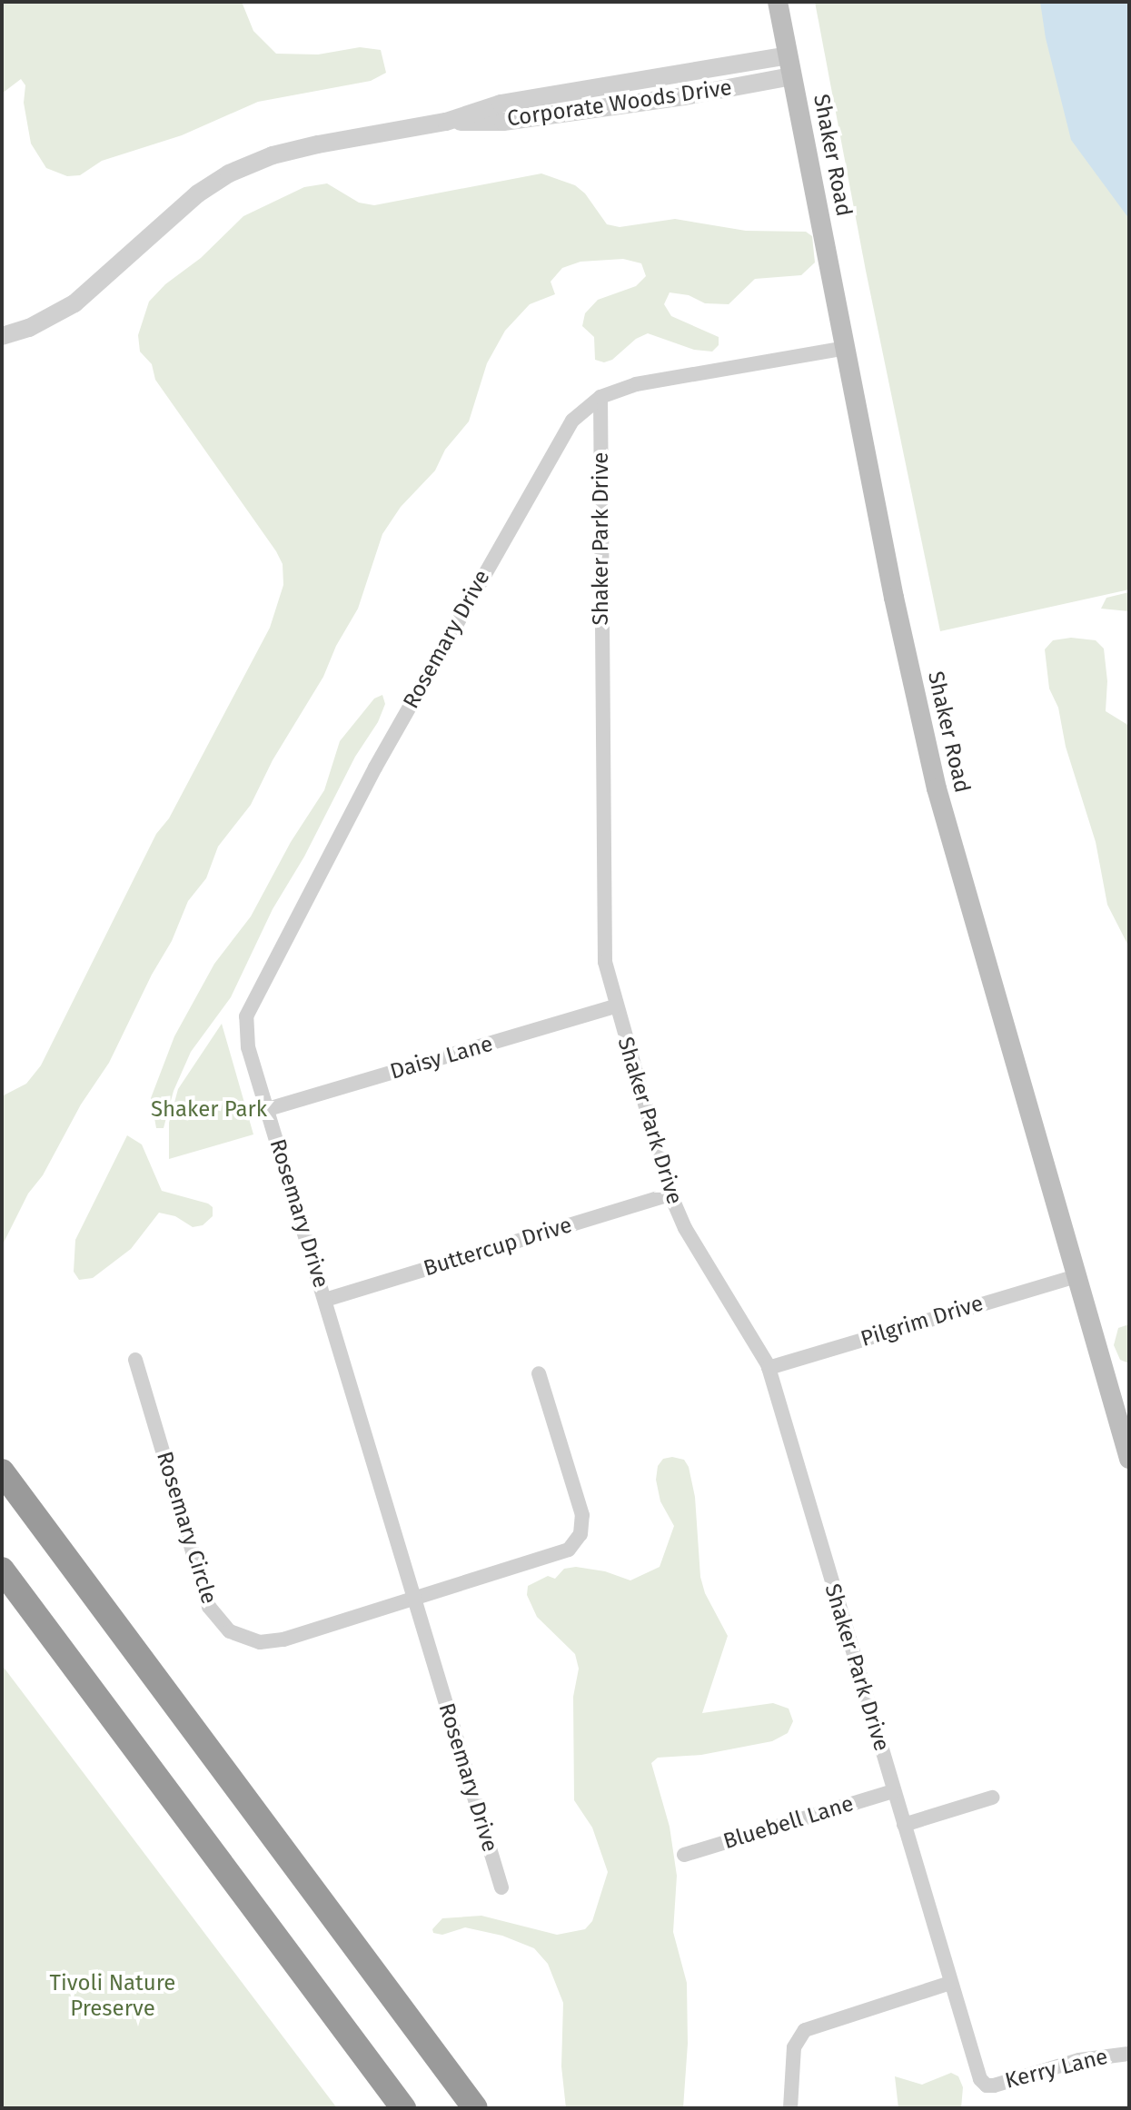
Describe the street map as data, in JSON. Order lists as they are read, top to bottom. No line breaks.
{"streets":{"main road":["Shaker Road"],"street":["Corporate Woods Drive","Shaker Park Drive","Rosemary Drive","Daisy Lane","Buttercup Drive","Pilgrim Drive","Rosemary Circle","Bluebell Lane","Kerry Lane"]},"crossings":[["Corporate Woods Drive","Shaker Road"],["Shaker Road","Pilgrim Drive"],["Shaker Park Drive","Rosemary Drive"],["Shaker Park Drive","Daisy Lane"],["Shaker Park Drive","Buttercup Drive"],["Shaker Park Drive","Pilgrim Drive"],["Shaker Park Drive","Bluebell Lane"],["Shaker Park Drive","Kerry Lane"],["Rosemary Drive","Daisy Lane"],["Rosemary Drive","Buttercup Drive"],["Rosemary Drive","Rosemary Circle"]],"parks":["Shaker Park","Tivoli Nature Preserve"]}
